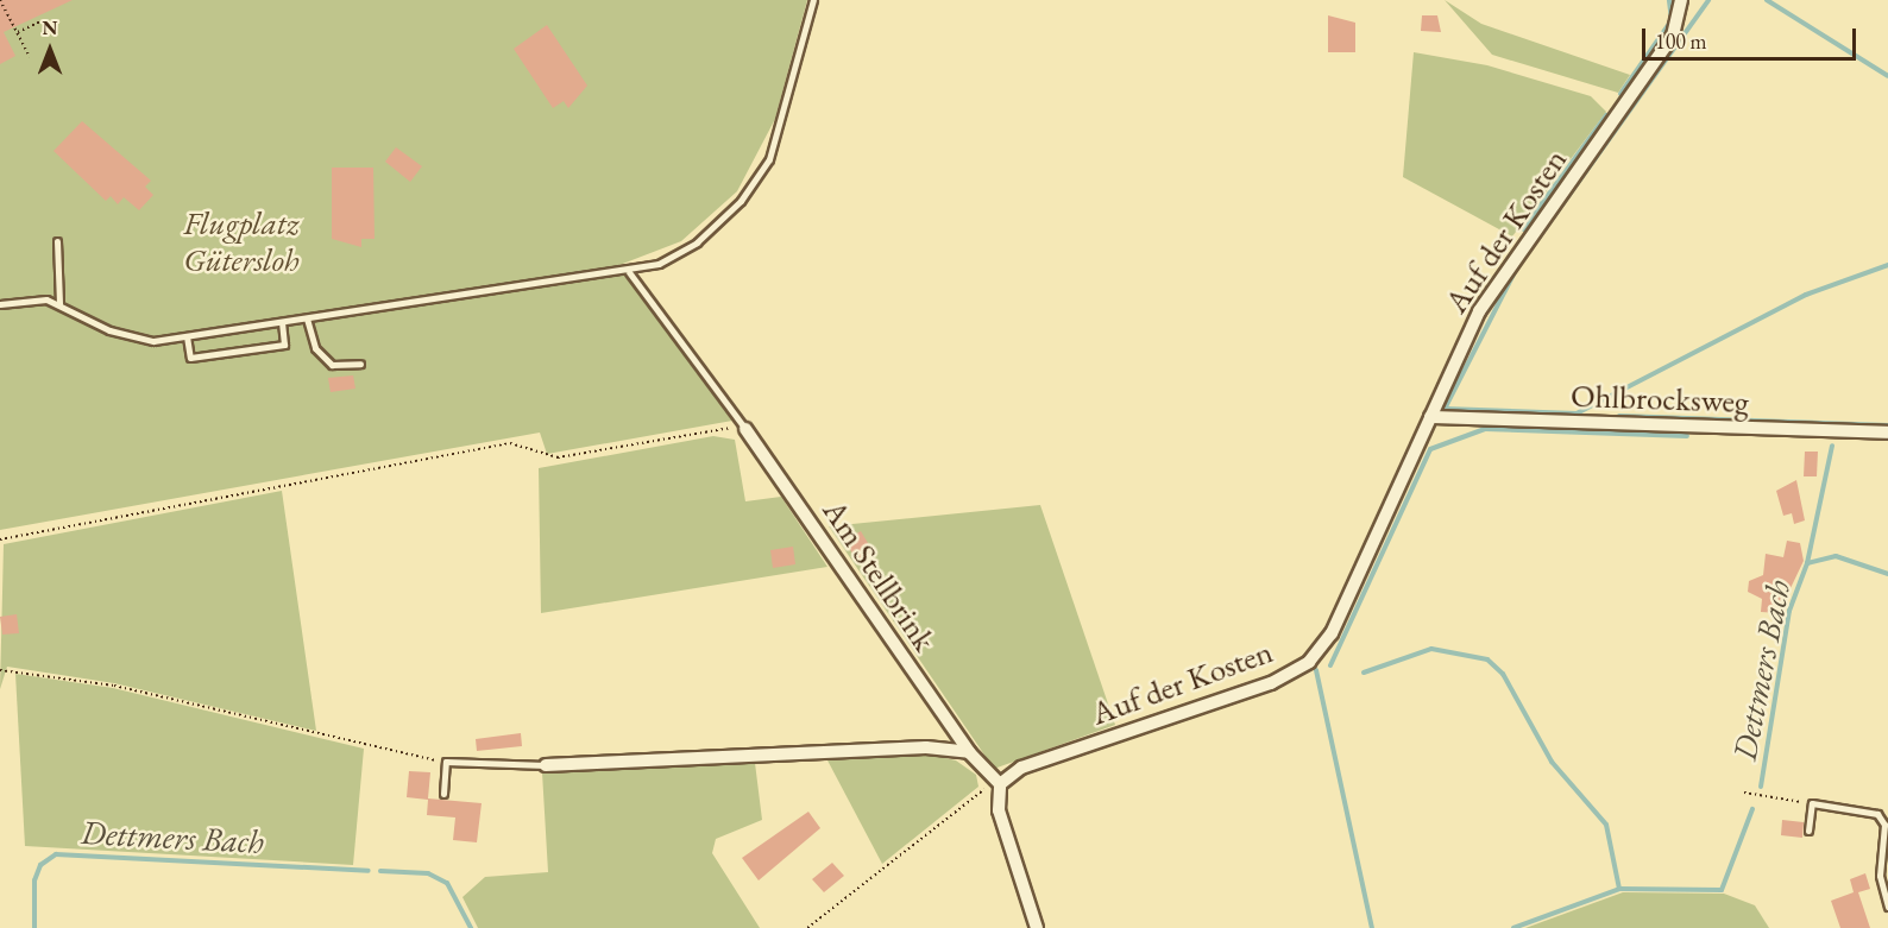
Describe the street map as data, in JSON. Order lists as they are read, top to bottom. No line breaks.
{"streets":{"street":["Auf der Kosten","Ohlbrocksweg","Am Stellbrink"]},"crossings":[["Auf der Kosten","Ohlbrocksweg"]],"water":["Dettmers Bach"],"parks":["Flugplatz Gütersloh"],"scale_bar":"100 m","north":"top"}
